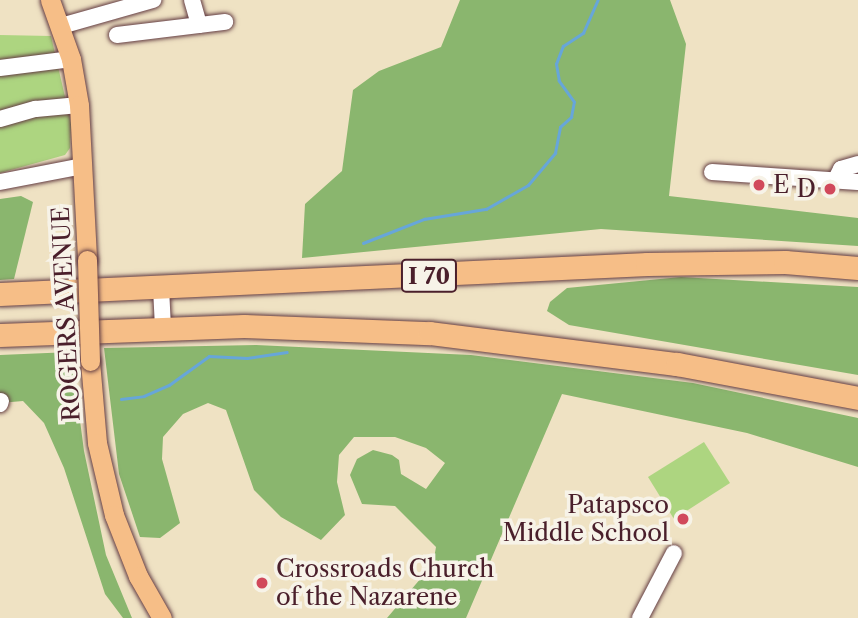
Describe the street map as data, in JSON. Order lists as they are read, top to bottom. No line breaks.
{"streets":{"highway":["I 70"],"main road":["ROGERS AVENUE"]},"places":["E","D","Patapsco Middle School","Crossroads Church of the Nazarene"]}
